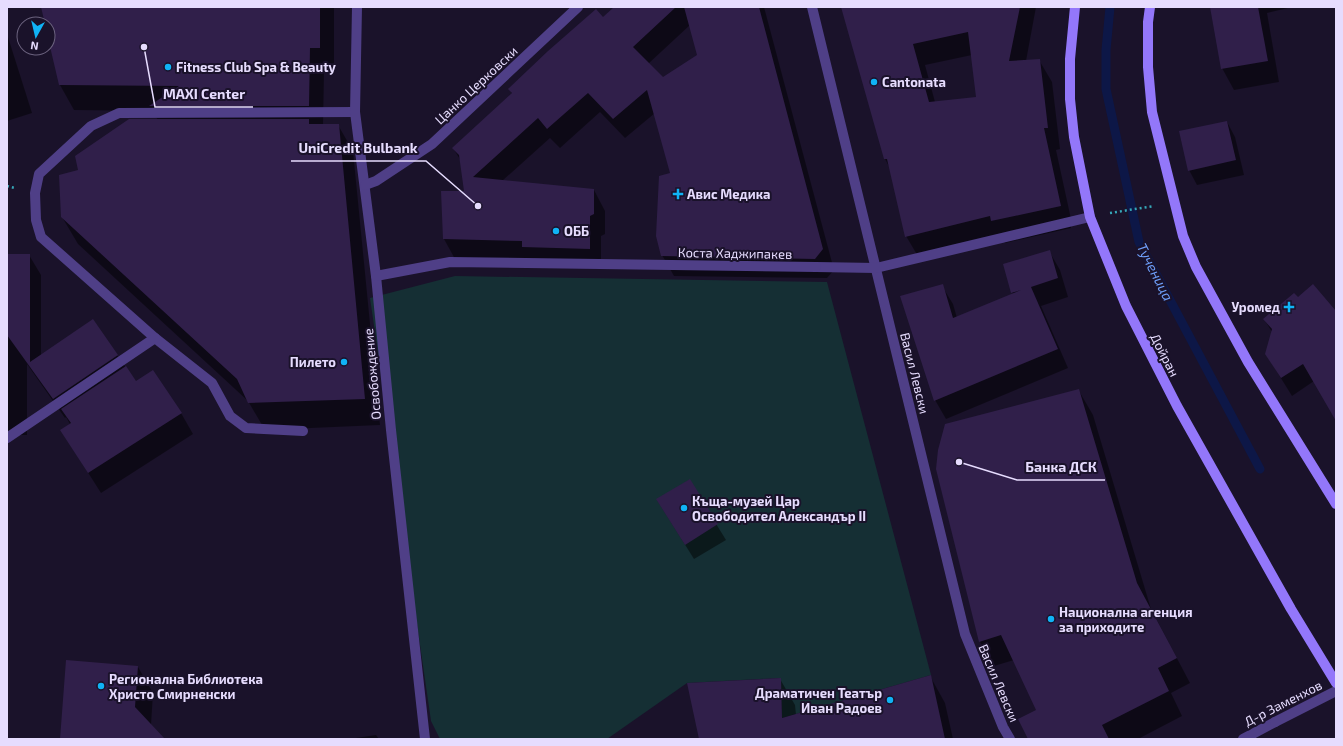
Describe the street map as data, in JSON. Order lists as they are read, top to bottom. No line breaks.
{"streets":{"main road":["Дойран"],"street":["Цанко Церковски","Коста Хаджипакев","Васил Левски","Освобождение","Д-р Заменхов"]},"crossings":[["Цанко Церковски","Освобождение"],["Коста Хаджипакев","Дойран"],["Коста Хаджипакев","Васил Левски"],["Коста Хаджипакев","Освобождение"]],"water":["Тученица"],"places":{"other":["MAXI Center","Fitness Club Spa & Beauty","Cantonata","UniCredit Bulbank","ОББ","Пилето","Банка ДСК","Къща-музей Цар Освободител Александър II","Национална агенция за приходите","Регионална Библиотека Христо Смирненски","Драматичен Театър Иван Радоев"],"health":["Авис Медика","Уромед"]},"north":"bottom"}
